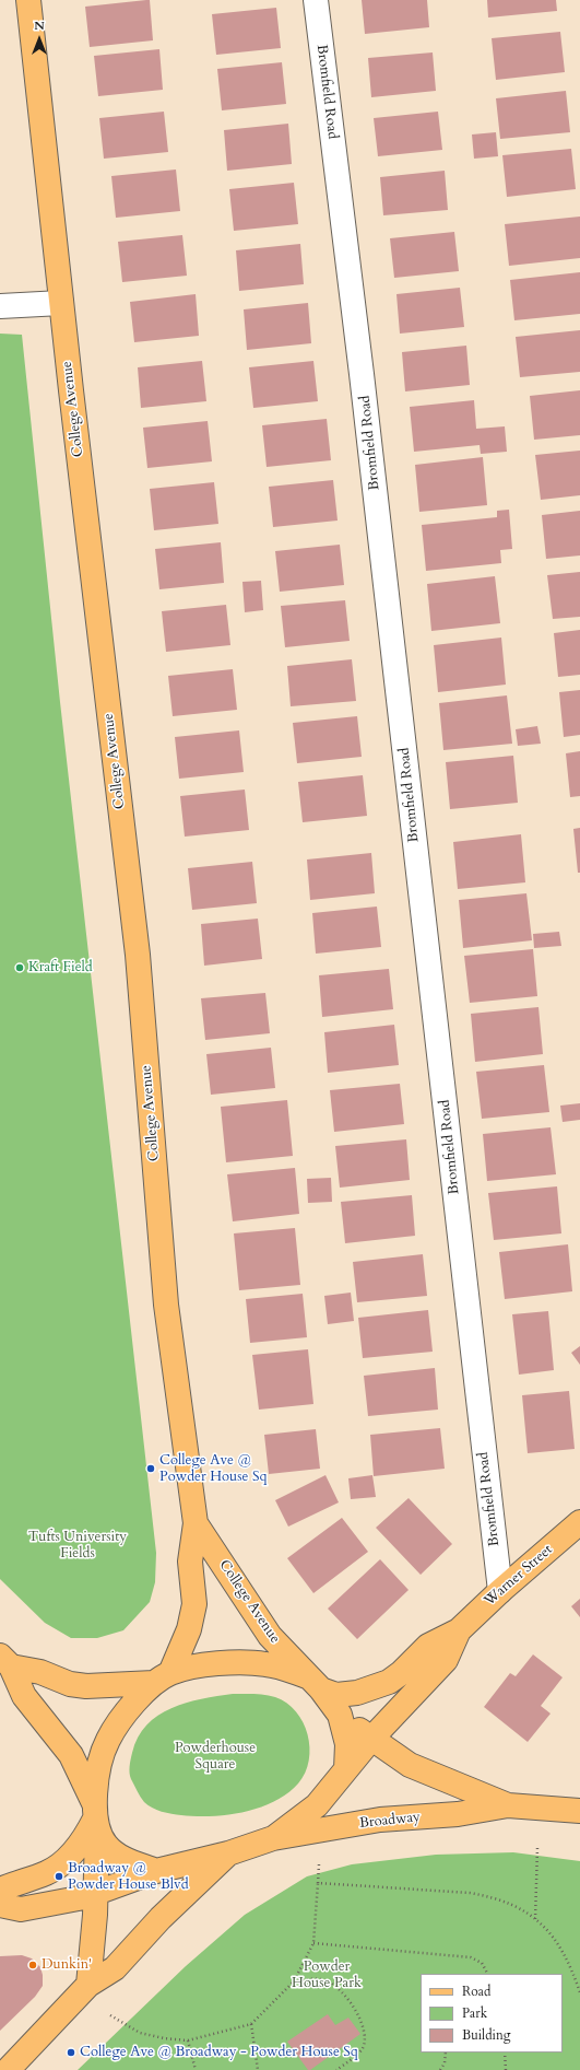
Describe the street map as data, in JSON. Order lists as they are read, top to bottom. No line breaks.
{"streets":{"main road":["College Avenue","Warner Street","Broadway"],"street":["Bromfield Road"]},"crossings":[["Bromfield Road","Warner Street"],["College Avenue","Warner Street"],["College Avenue","Broadway"],["Warner Street","Broadway"]],"parks":["Tufts University Fields","Powderhouse Square","Powder House Park"],"places":["Kraft Field","College Ave @ Powder House Sq","Broadway @ Powder House Blvd","Dunkin'","College Ave @ Broadway - Powder House Sq"],"legend":["Road","Park","Building"],"north":"top"}
